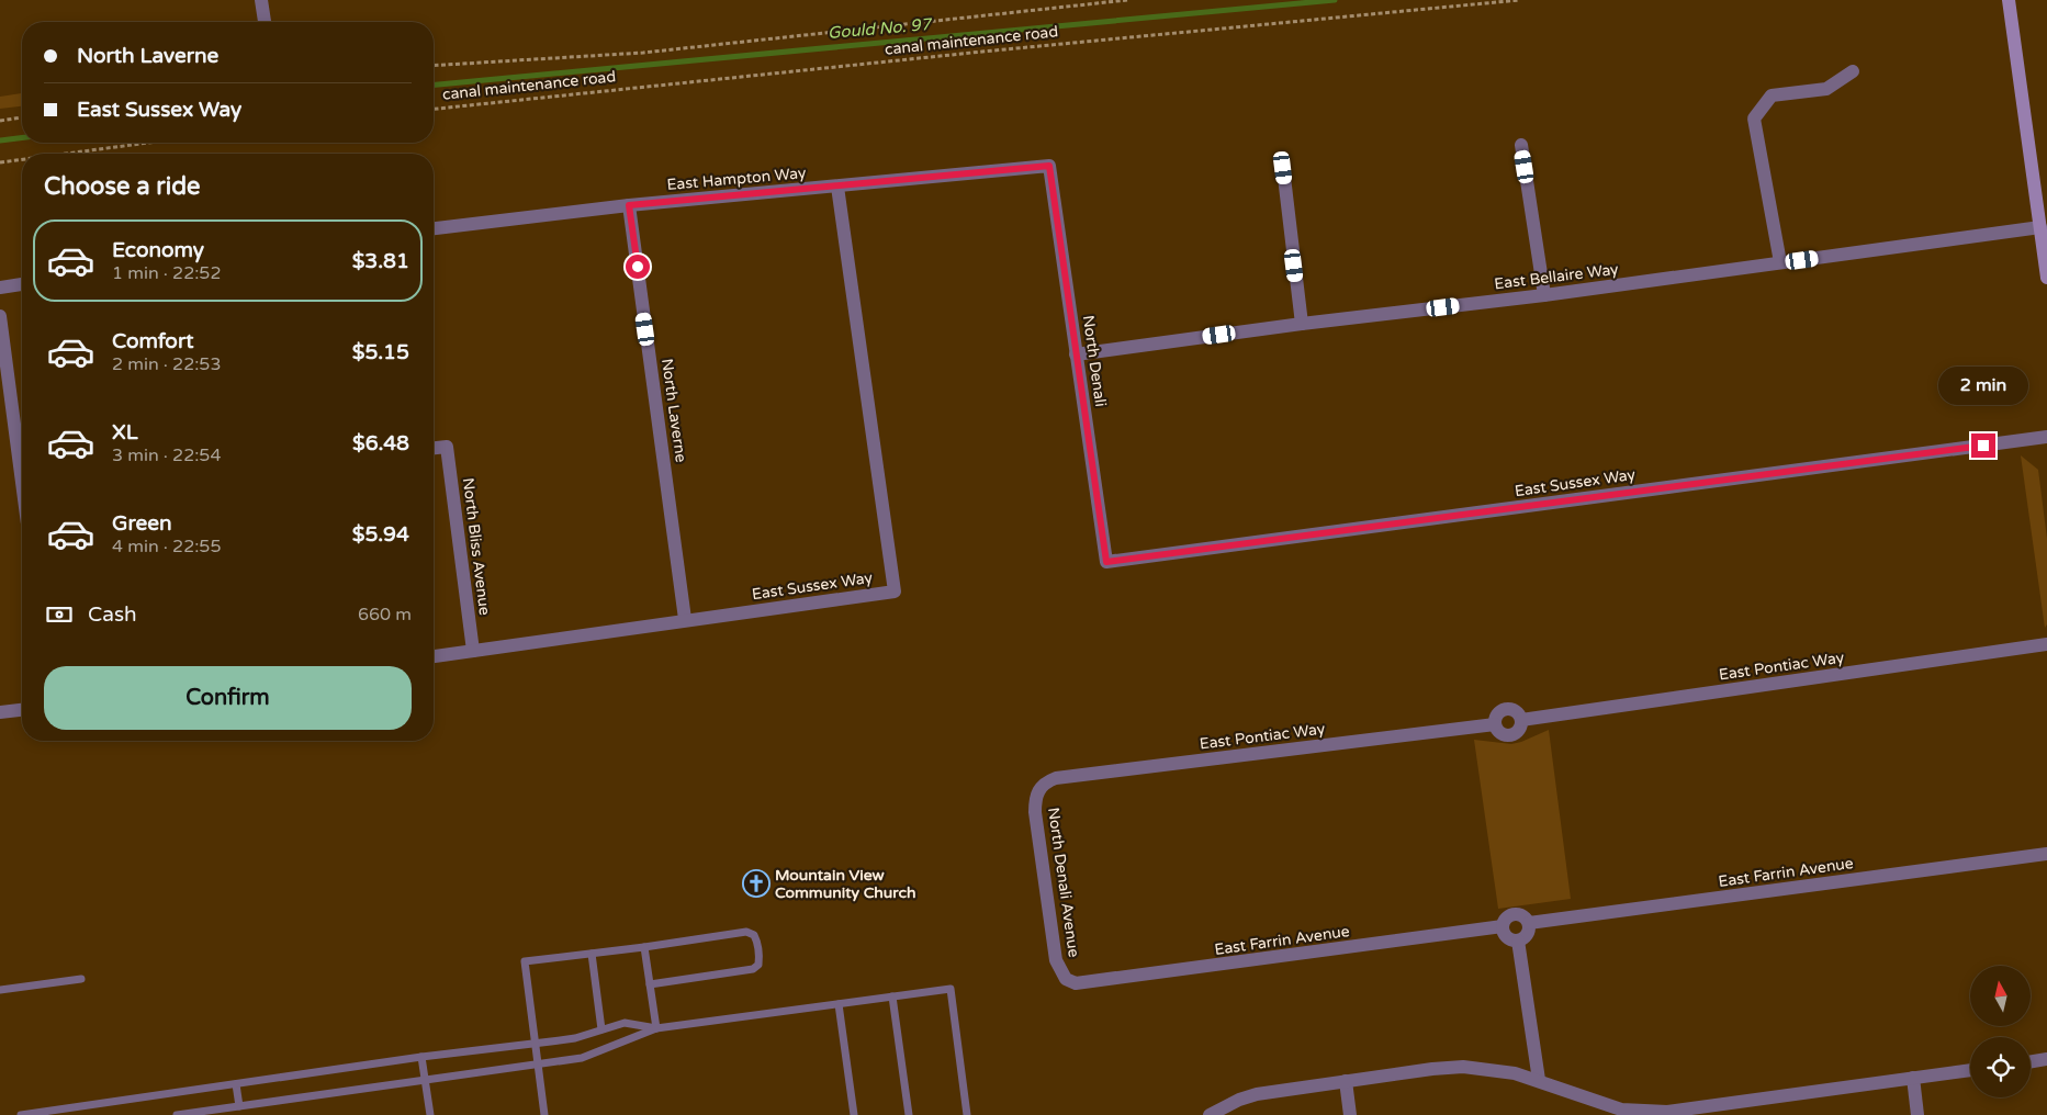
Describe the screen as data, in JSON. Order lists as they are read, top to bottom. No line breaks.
{"streets":{"street":["East Hampton Way","East Bellaire Way","North Denali","North Laverne","East Sussex Way","North Bliss Avenue","East Pontiac Way","East Farrin Avenue","North Denali Avenue"],"path":["canal maintenance road"]},"crossings":[["East Hampton Way","North Denali"],["East Hampton Way","North Laverne"],["East Hampton Way","East Sussex Way"],["East Bellaire Way","North Denali"],["North Denali","East Sussex Way"],["North Laverne","East Sussex Way"],["East Sussex Way","North Bliss Avenue"],["East Pontiac Way","North Denali Avenue"],["East Farrin Avenue","North Denali Avenue"]],"water":["Gould No. 97"],"places":{"church":["Mountain View Community Church"]},"north":"top","page":{"banner":["North Laverne","East Sussex Way"],"heading":"Choose a ride","list":[{"name":"Economy","note":"1 min · 22:52","value":"$3.81"},{"name":"Comfort","note":"2 min · 22:53","value":"$5.15"},{"name":"XL","note":"3 min · 22:54","value":"$6.48"},{"name":"Green","note":"4 min · 22:55","value":"$5.94"}],"bubble":"2 min","pay":["Cash","660 m"],"buttons":"Confirm"}}
